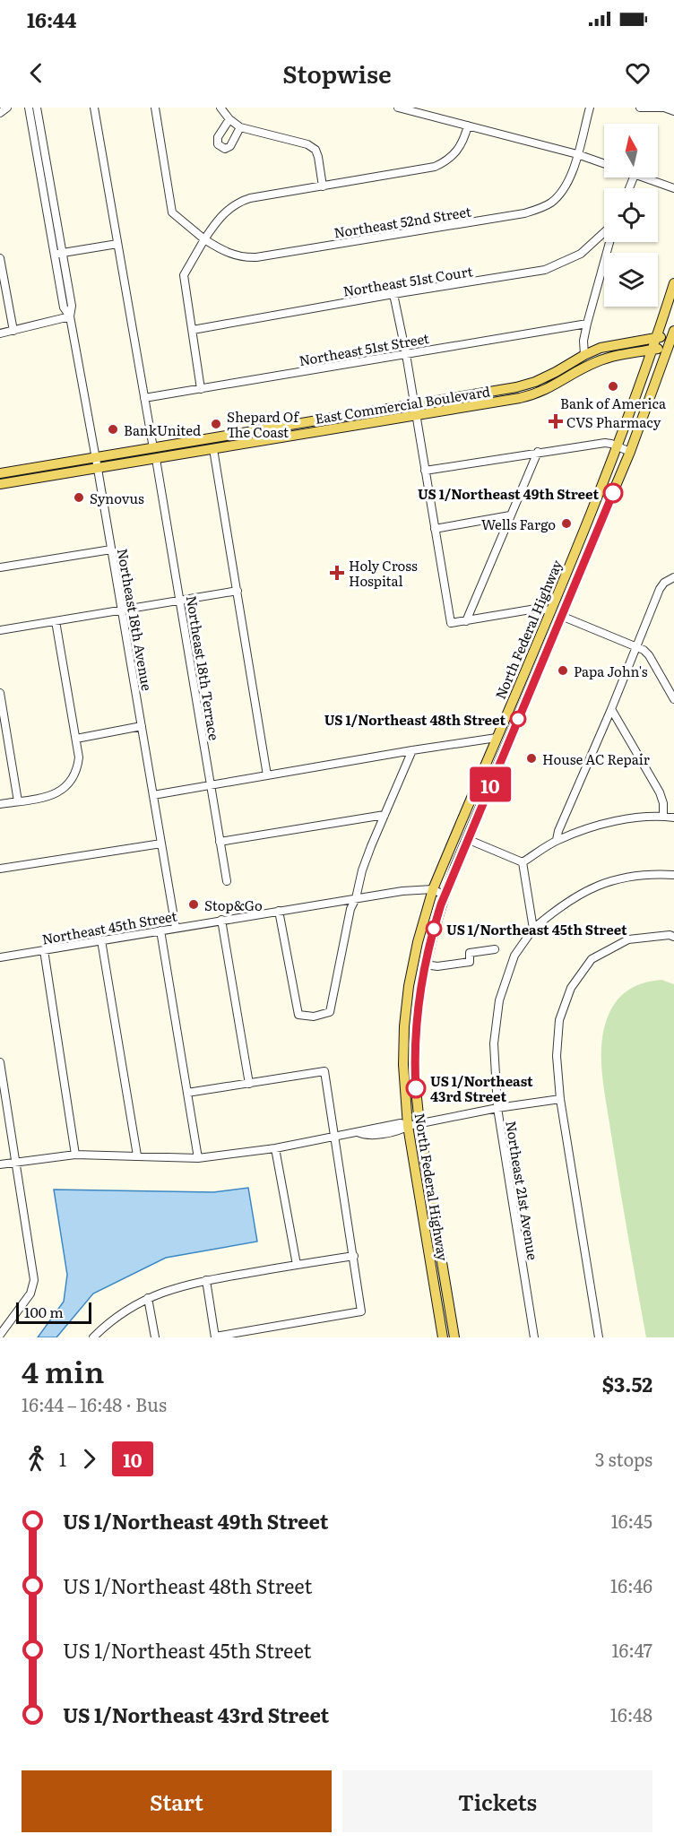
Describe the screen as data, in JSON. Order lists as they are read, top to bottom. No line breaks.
{"streets":{"main road":["East Commercial Boulevard","North Federal Highway"],"street":["Northeast 52nd Street","Northeast 51st Court","Northeast 51st Street","Northeast 18th Avenue","Northeast 18th Terrace","Northeast 45th Street","Northeast 21st Avenue"]},"crossings":[["East Commercial Boulevard","Northeast 18th Avenue"],["East Commercial Boulevard","North Federal Highway"],["East Commercial Boulevard","Northeast 18th Terrace"],["Northeast 18th Avenue","Northeast 45th Street"],["North Federal Highway","Northeast 45th Street"]],"places":{"other":["Bank of America","Shepard Of The Coast","BankUnited","US 1/Northeast 49th Street","Synovus","Wells Fargo","Papa John's","US 1/Northeast 48th Street","House AC Repair","Stop&Go","US 1/Northeast 45th Street","US 1/Northeast 43rd Street"],"health":["CVS Pharmacy","Holy Cross Hospital"]},"lines":["bus line 10"],"scale_bar":"100 m","north":"top","page":{"status":"16:44","header":"Stopwise","on_map":"10","scale":"100 m","heading":["4 min","16:44 – 16:48 · Bus","$3.52"],"legs":["1","10","3 stops"],"list":[{"name":"US 1/Northeast 49th Street","value":"16:45"},{"name":"US 1/Northeast 48th Street","value":"16:46"},{"name":"US 1/Northeast 45th Street","value":"16:47"},{"name":"US 1/Northeast 43rd Street","value":"16:48"}],"buttons":["Start","Tickets"]}}
